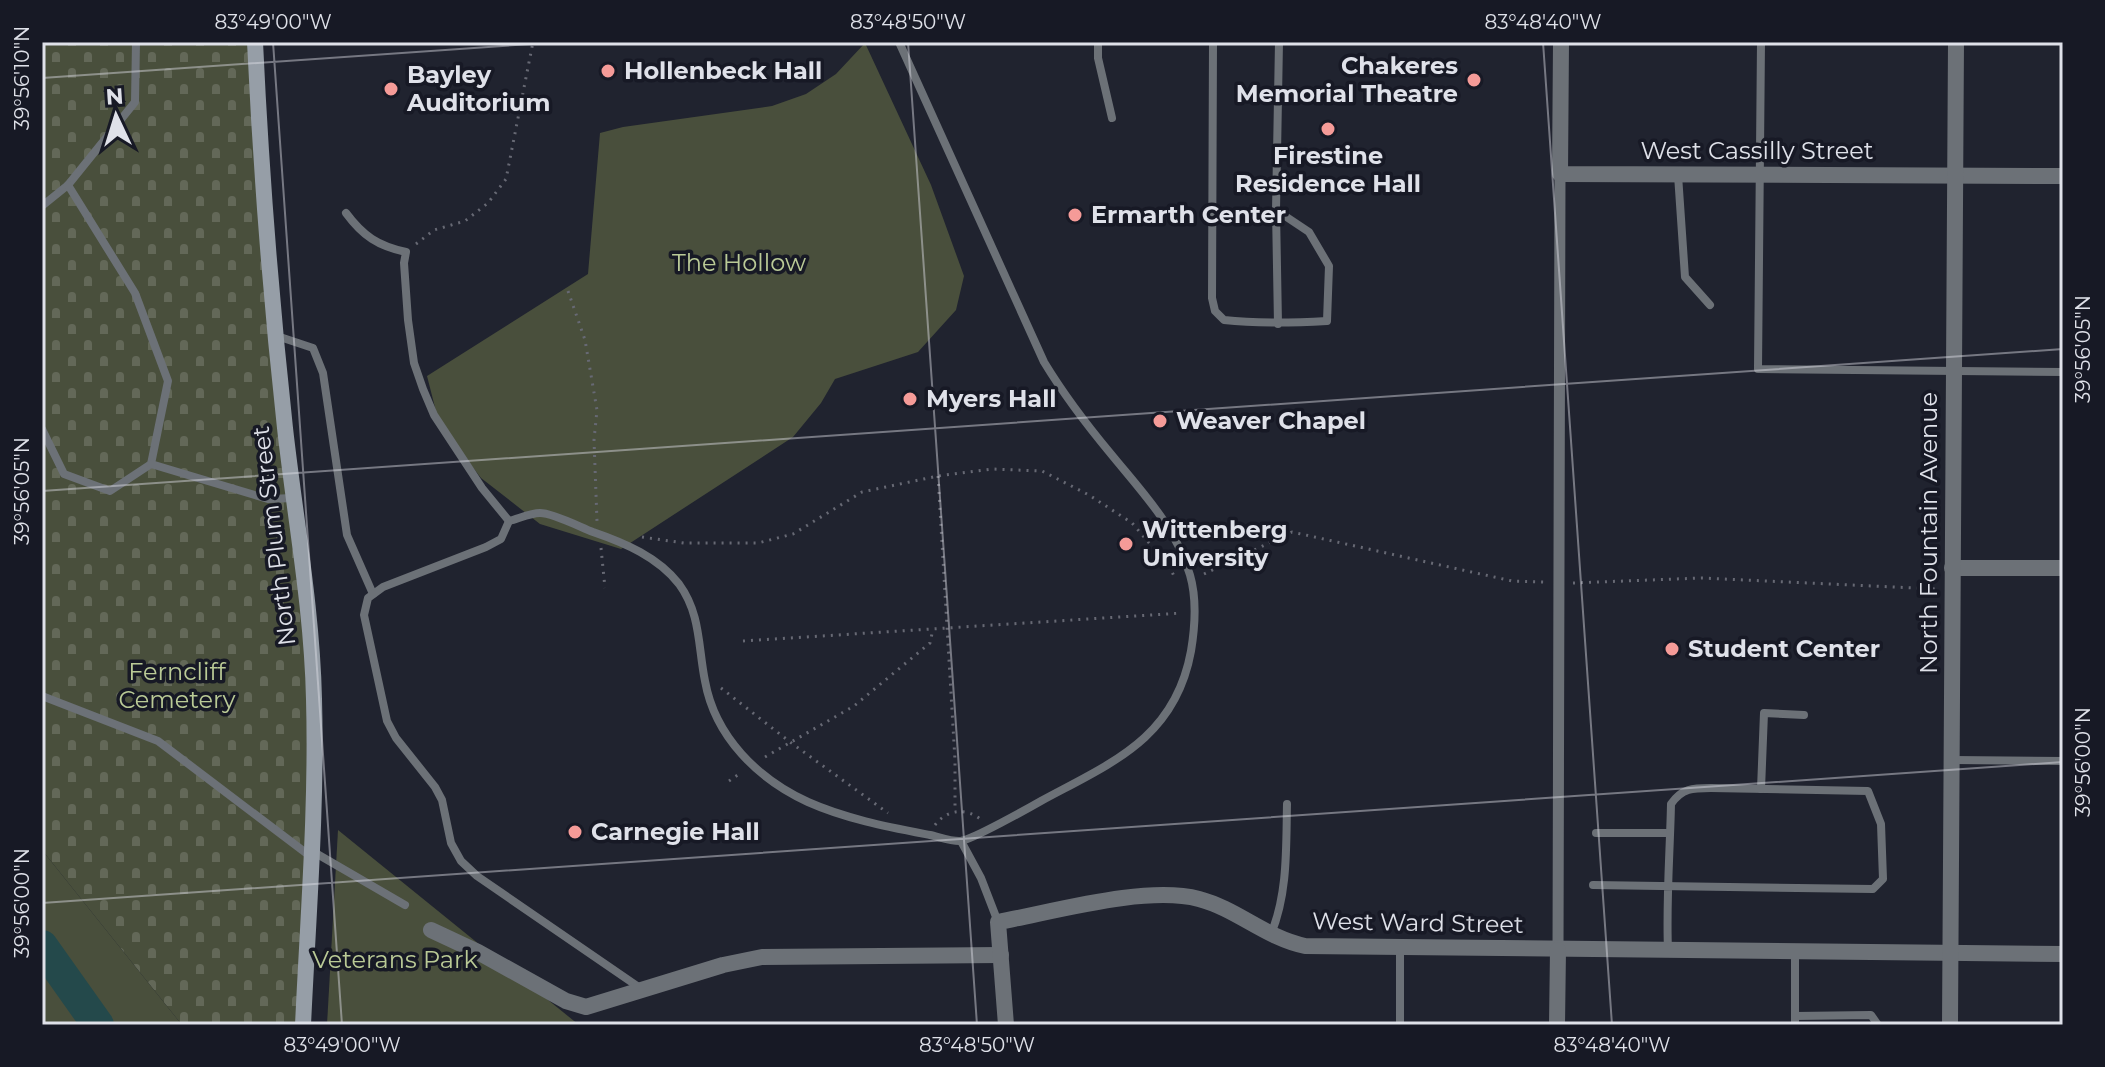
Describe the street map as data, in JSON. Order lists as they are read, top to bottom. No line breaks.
{"streets":{"main road":["North Plum Street"],"street":["West Cassilly Street","North Fountain Avenue","West Ward Street"]},"crossings":[["West Cassilly Street","North Fountain Avenue"],["North Fountain Avenue","West Ward Street"]],"parks":["The Hollow","Ferncliff Cemetery","Veterans Park"],"places":["Hollenbeck Hall","Chakeres Memorial Theatre","Bayley Auditorium","Firestine Residence Hall","Ermarth Center","Myers Hall","Weaver Chapel","Wittenberg University","Student Center","Carnegie Hall"],"north":"top","coordinates":["83°49'00\"W","83°48'50\"W","83°48'40\"W","39°56'10\"N","39°56'05\"N","39°56'00\"N"]}
